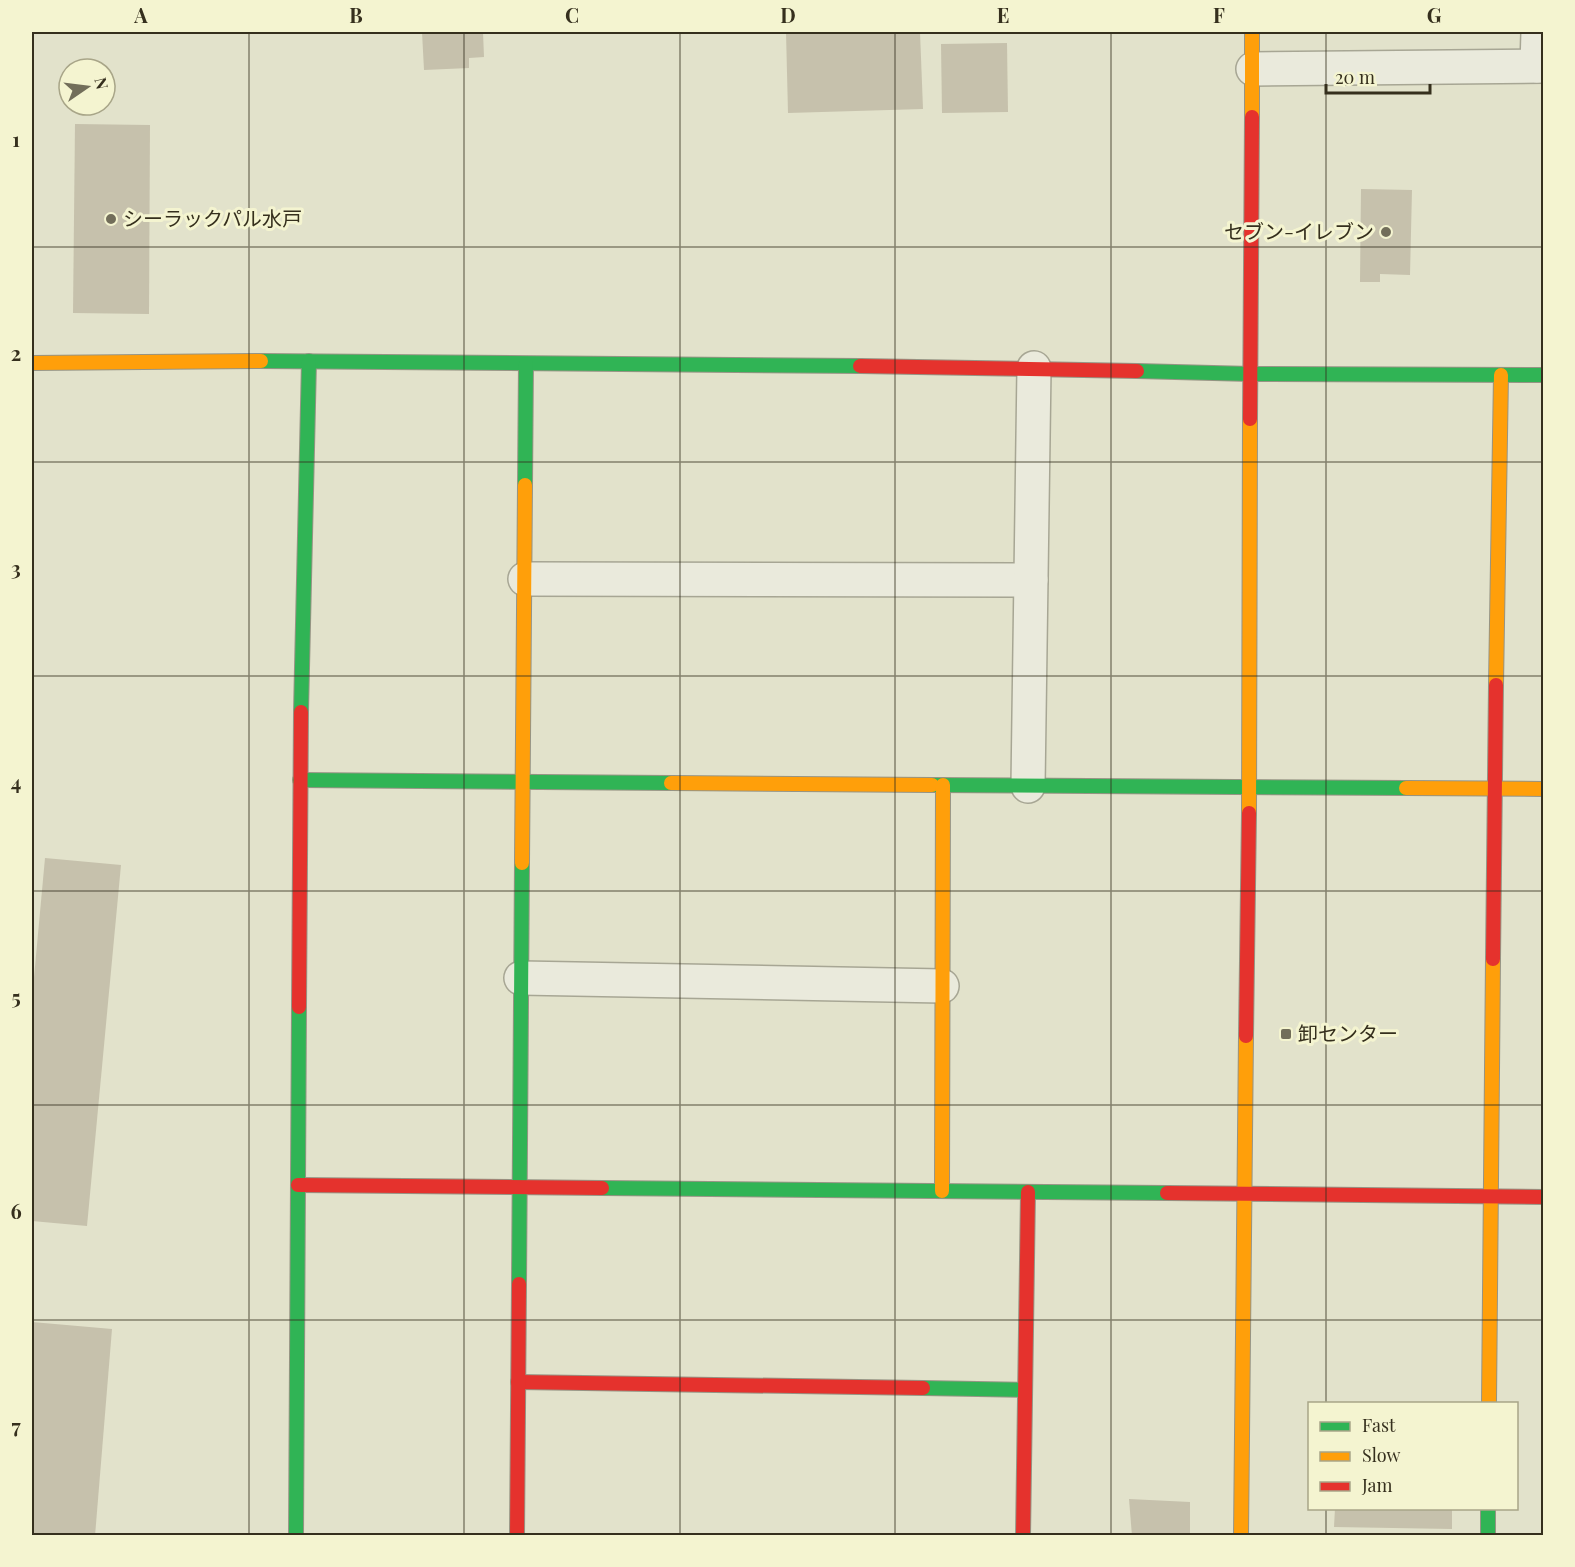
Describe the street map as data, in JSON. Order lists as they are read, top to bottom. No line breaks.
{"places":{"other":["シーラックパル水戸","セブン-イレブン"],"transit":["卸センター"]},"legend":["Fast","Slow","Jam"],"scale_bar":"20 m","north":"right","grid":{"columns":["A","B","C","D","E","F","G"],"rows":["1","2","3","4","5","6","7"]}}
